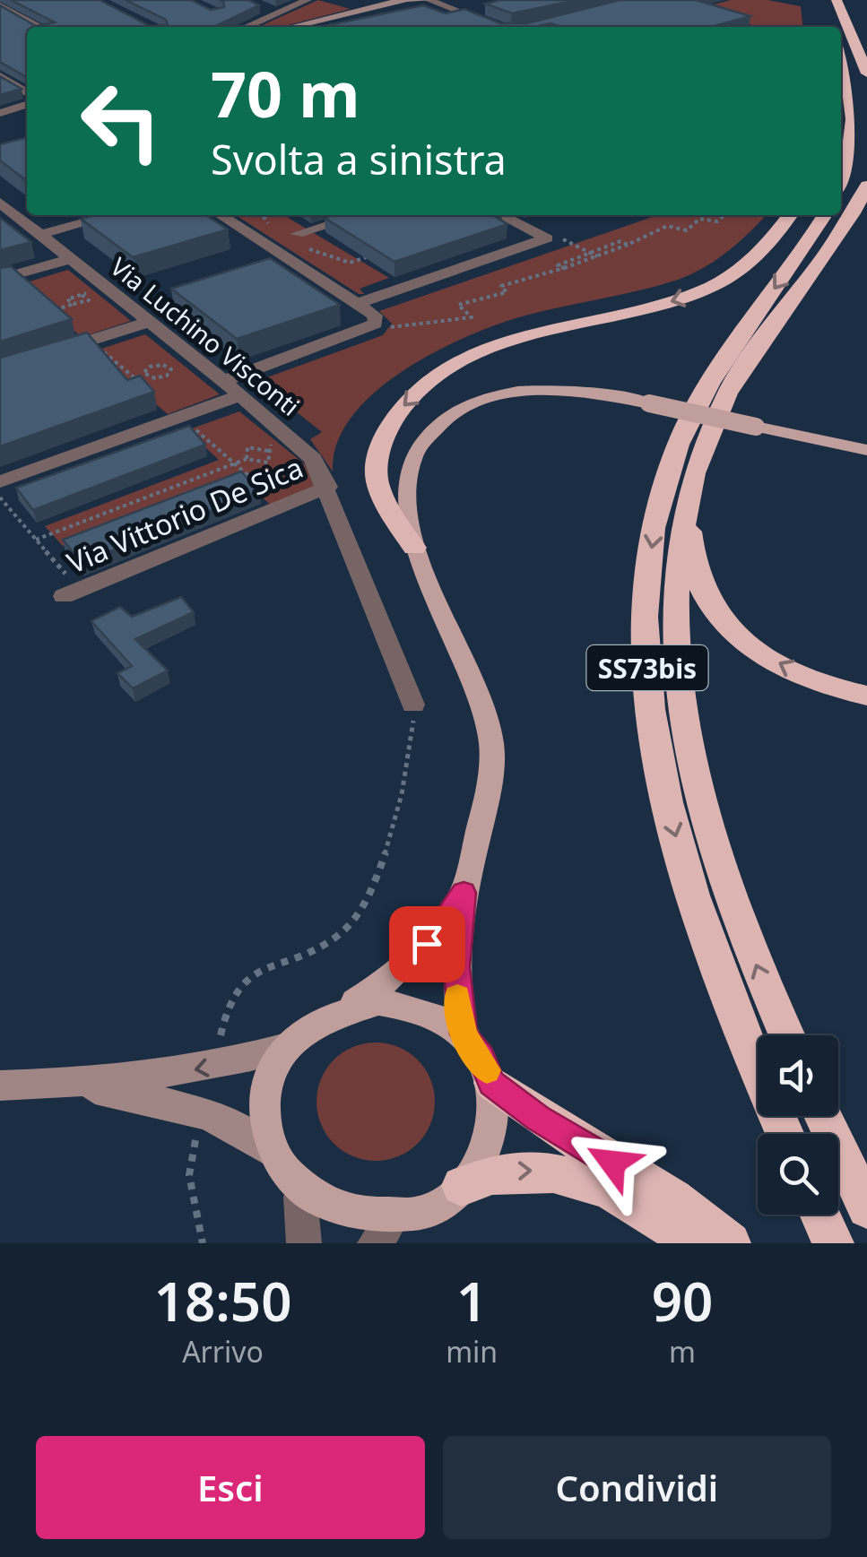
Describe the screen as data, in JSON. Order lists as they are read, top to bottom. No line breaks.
{"streets":{"highway":["SS73bis"],"street":["Via Luchino Visconti","Via Vittorio De Sica"]},"crossings":[["Via Luchino Visconti","Via Vittorio De Sica"]],"page":{"turn":["70 m","Svolta a sinistra"],"eta":["18:50","Arrivo","1","min","90","m"],"buttons":["Esci","Condividi"]}}
